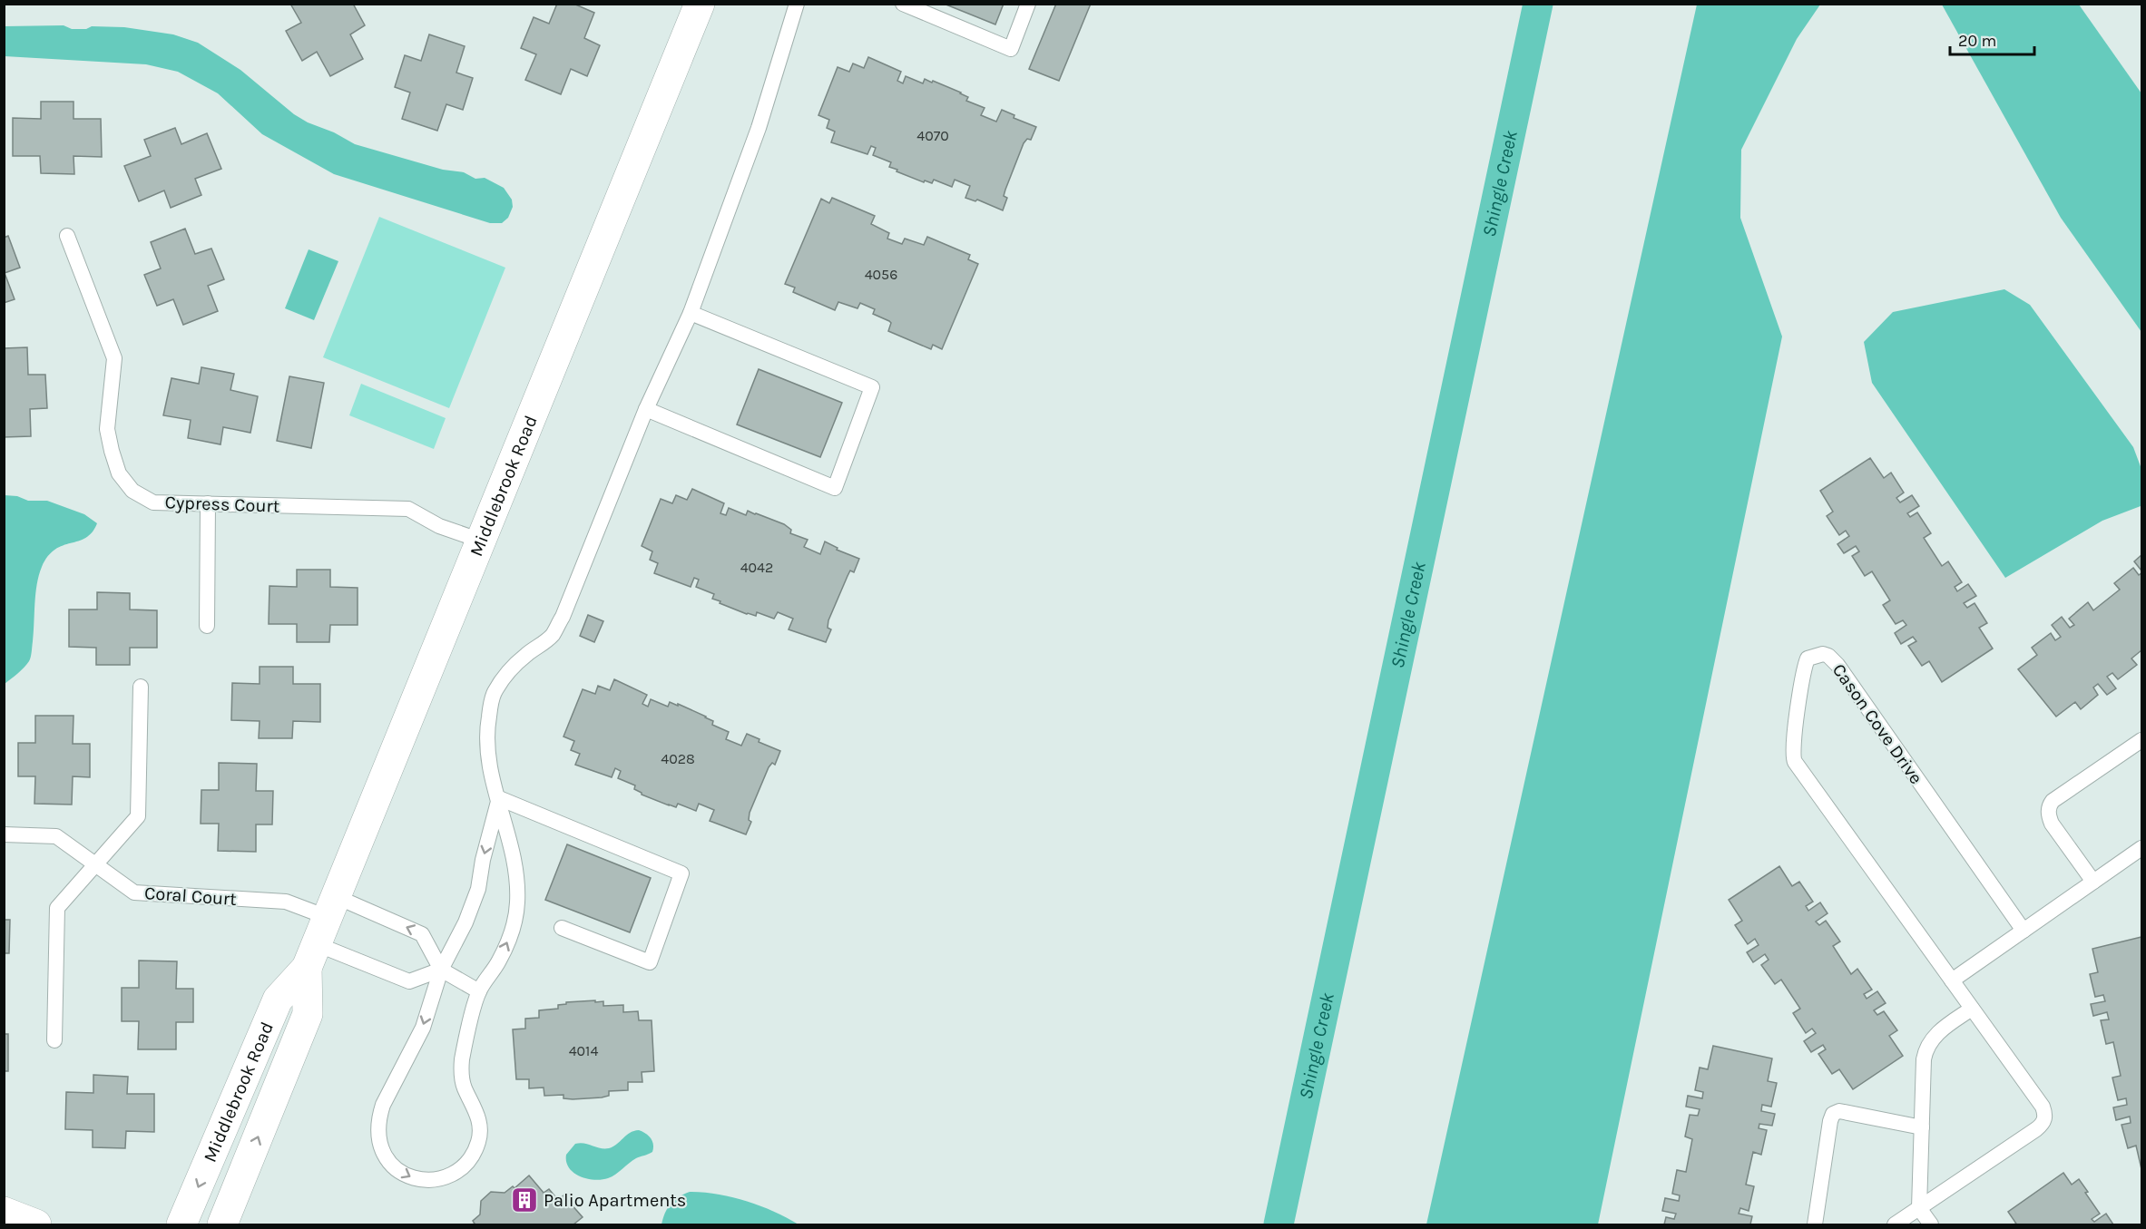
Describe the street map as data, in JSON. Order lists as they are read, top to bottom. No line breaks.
{"streets":{"street":["Middlebrook Road"],"lane":["Cypress Court","Cason Cove Drive","Coral Court"]},"crossings":[["Middlebrook Road","Cypress Court"],["Middlebrook Road","Coral Court"]],"water":["Shingle Creek"],"places":{"building":["Palio Apartments"]},"house_numbers":["4070","4056","4042","4028","4014"],"scale_bar":"20 m"}
